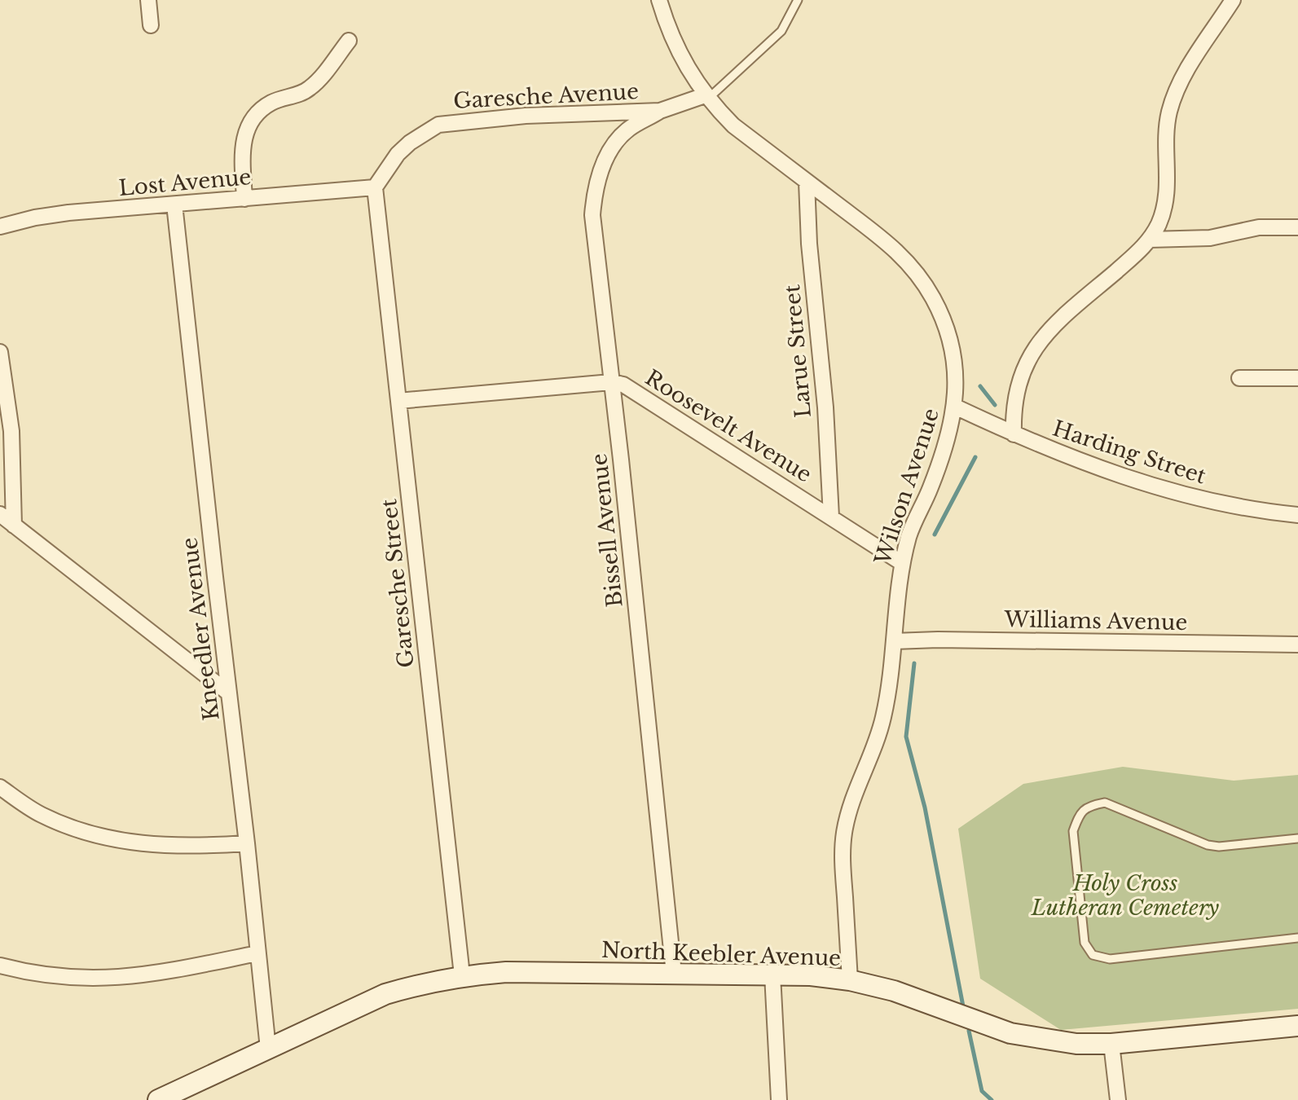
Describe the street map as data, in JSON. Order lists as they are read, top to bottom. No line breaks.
{"streets":{"street":["Garesche Avenue","Lost Avenue","Larue Street","Roosevelt Avenue","Harding Street","Wilson Avenue","Bissell Avenue","Garesche Street","Williams Avenue","Kneedler Avenue","North Keebler Avenue"]},"crossings":[["Garesche Avenue","Lost Avenue"],["Garesche Avenue","Wilson Avenue"],["Garesche Avenue","Bissell Avenue"],["Garesche Avenue","Garesche Street"],["Lost Avenue","Garesche Street"],["Lost Avenue","Kneedler Avenue"],["Larue Street","Roosevelt Avenue"],["Larue Street","Wilson Avenue"],["Roosevelt Avenue","Wilson Avenue"],["Roosevelt Avenue","Bissell Avenue"],["Roosevelt Avenue","Garesche Street"],["Harding Street","Wilson Avenue"],["Wilson Avenue","Williams Avenue"],["Wilson Avenue","North Keebler Avenue"],["Bissell Avenue","North Keebler Avenue"],["Garesche Street","North Keebler Avenue"],["Kneedler Avenue","North Keebler Avenue"]],"parks":["Holy Cross Lutheran Cemetery"]}
